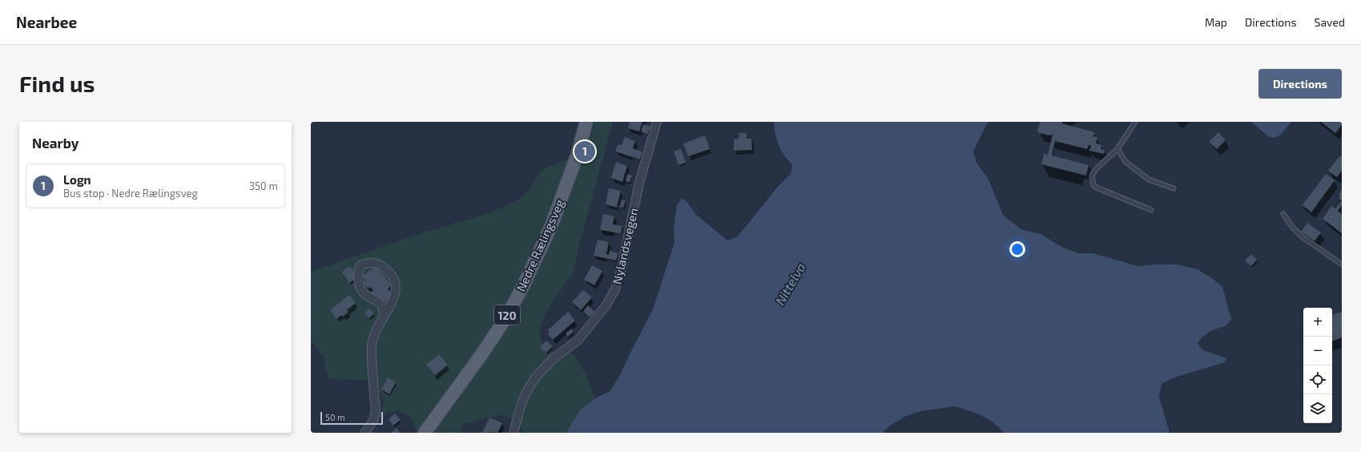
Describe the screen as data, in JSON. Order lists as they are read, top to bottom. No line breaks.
{"streets":{"main road":["Nedre Rælingsveg","120"],"street":["Nylandsvegen"]},"water":["Nittelva"],"scale_bar":"50 m","page":{"header":"Nearbee","nav":["Map","Directions","Saved"],"buttons":"Directions","title":"Find us","heading":"Nearby","pins":"1","list":[{"mark":"1","name":"Logn","note":"Bus stop · Nedre Rælingsveg","value":"350 m"}],"map_buttons":["+","−"],"scale":"50 m"}}
